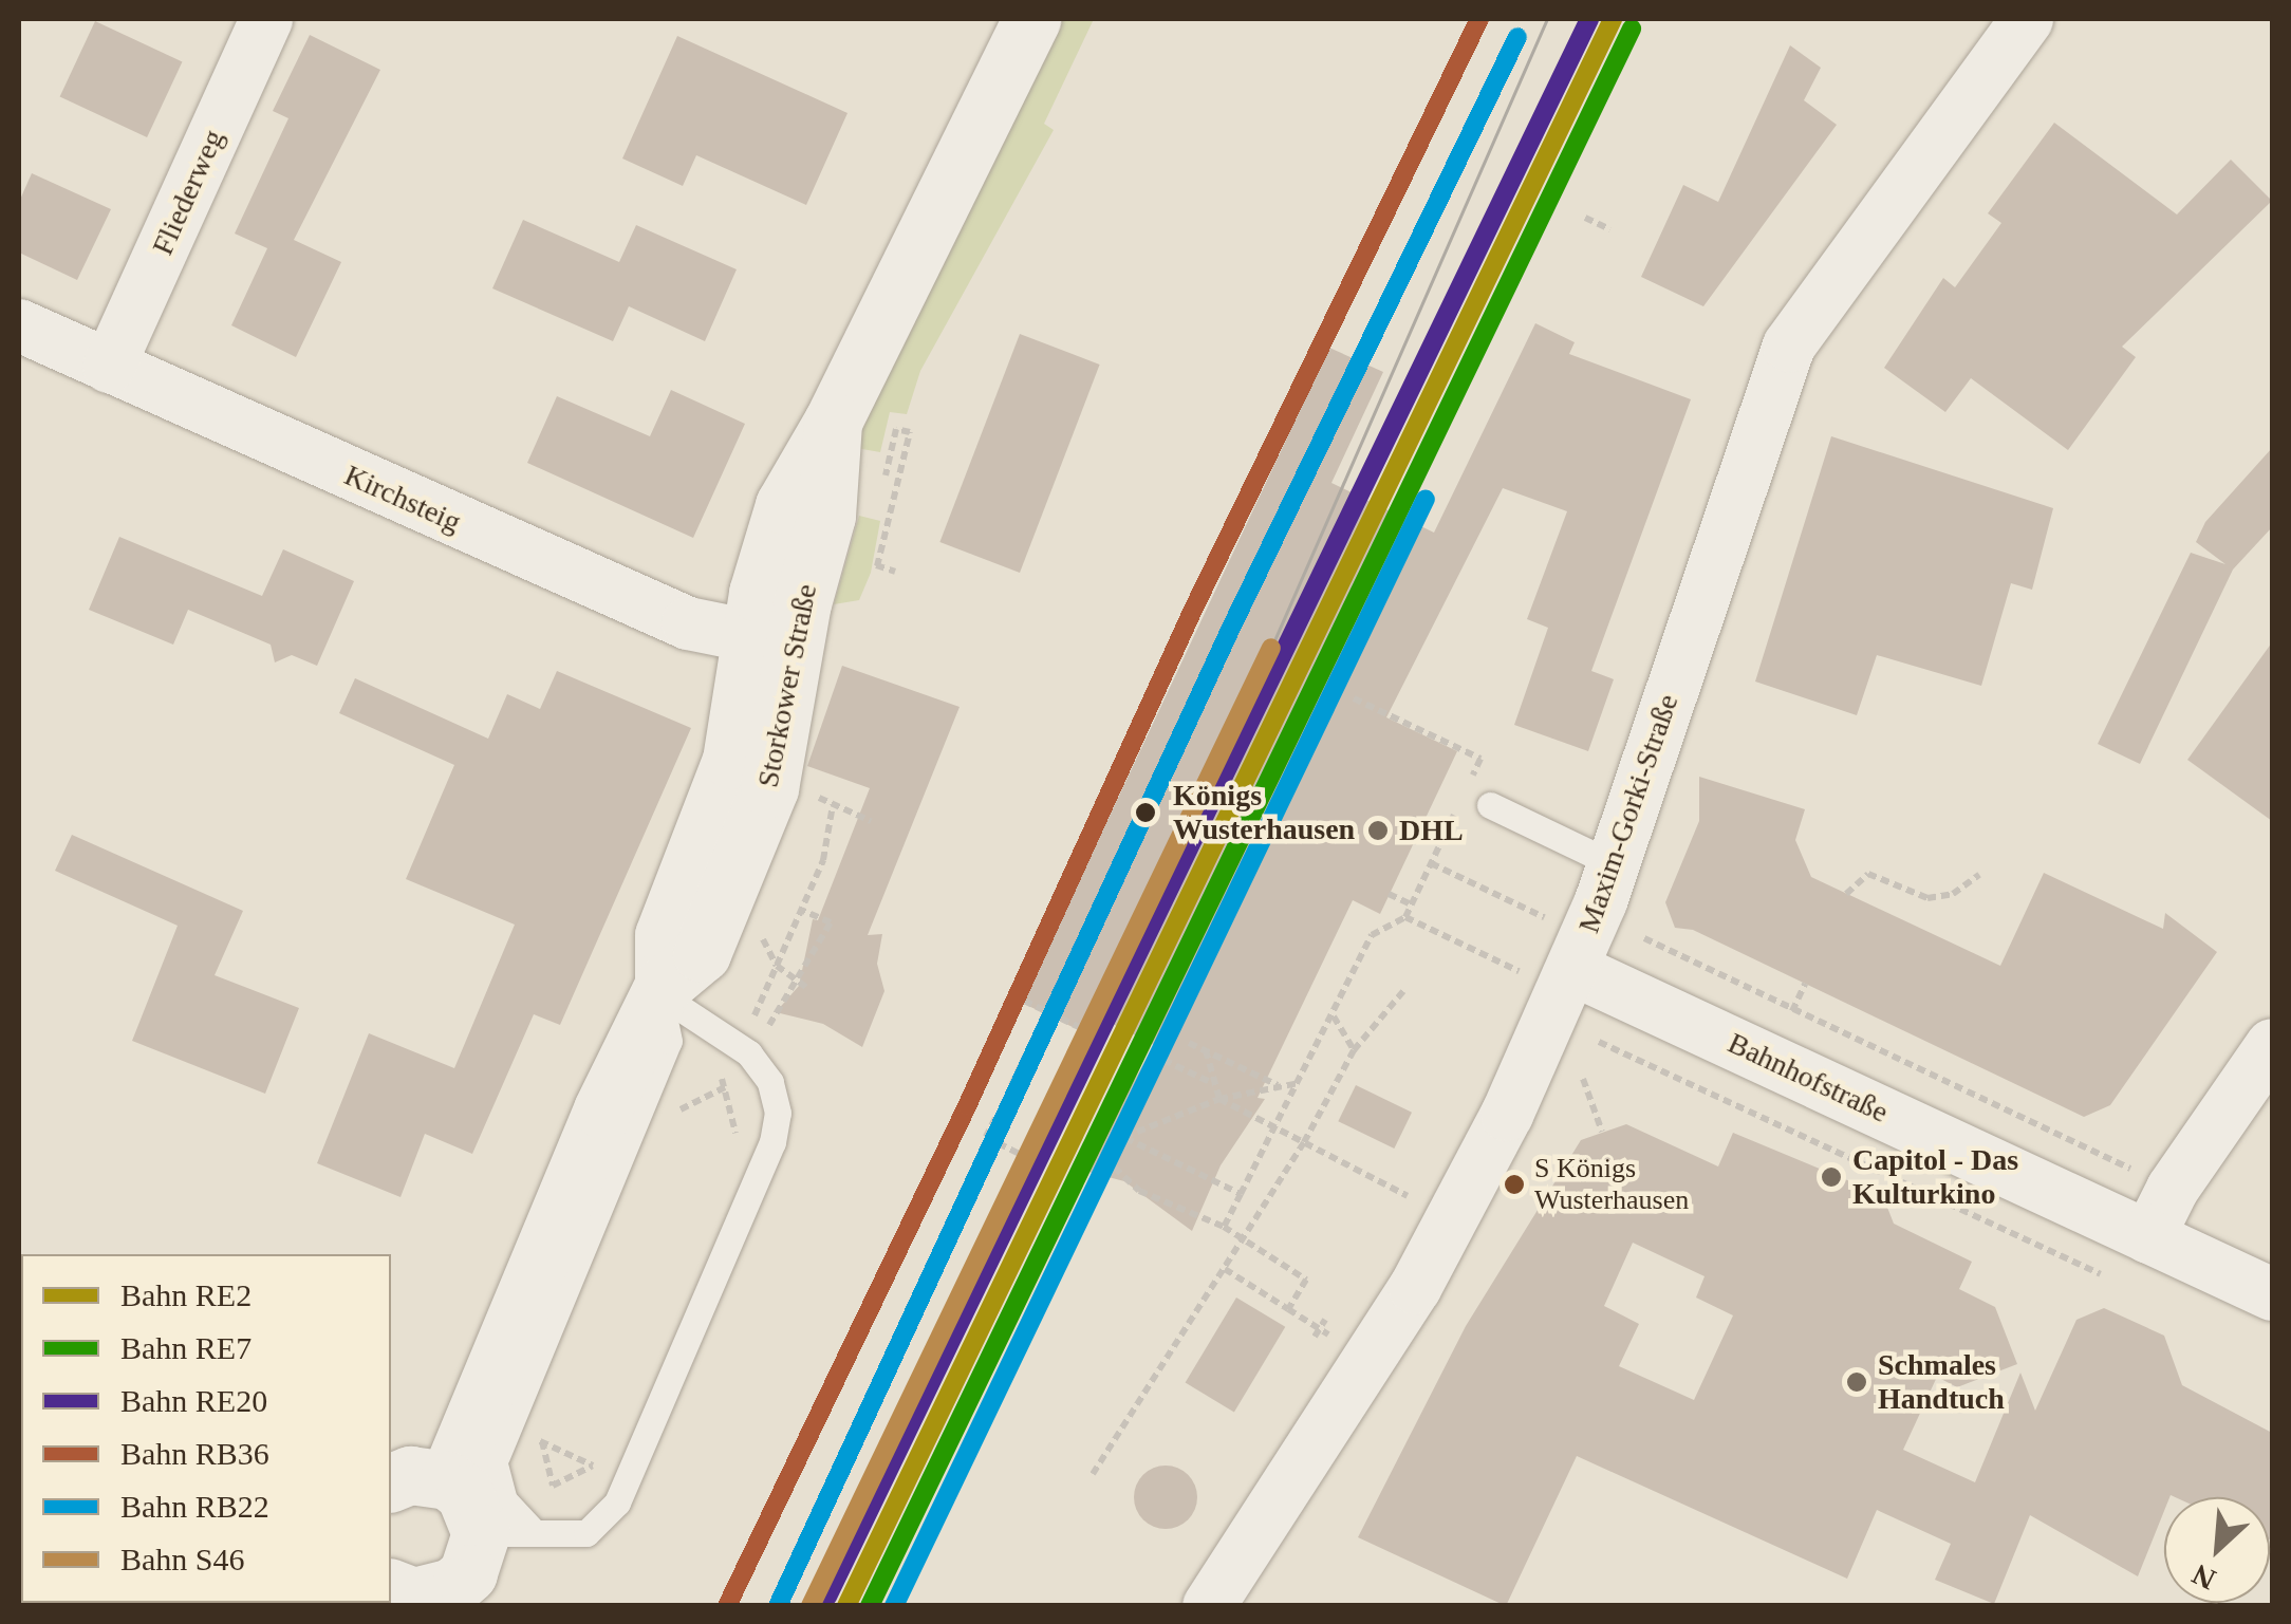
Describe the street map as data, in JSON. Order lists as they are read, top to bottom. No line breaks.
{"streets":{"main road":["Storkower Straße"],"street":["Fliederweg","Kirchsteig","Maxim-Gorki-Straße","Bahnhofstraße"]},"crossings":[["Fliederweg","Kirchsteig"],["Kirchsteig","Storkower Straße"],["Maxim-Gorki-Straße","Bahnhofstraße"]],"places":["Königs Wusterhausen","DHL","Capitol - Das Kulturkino","S Königs Wusterhausen","Schmales Handtuch"],"lines":["rail line RE2","rail line RE20","rail line RB36","rail line RE7","rail line RB22","rail line S46"],"legend":["Bahn RE2","Bahn RE7","Bahn RE20","Bahn RB36","Bahn RB22","Bahn S46"],"north":"bottom left"}
